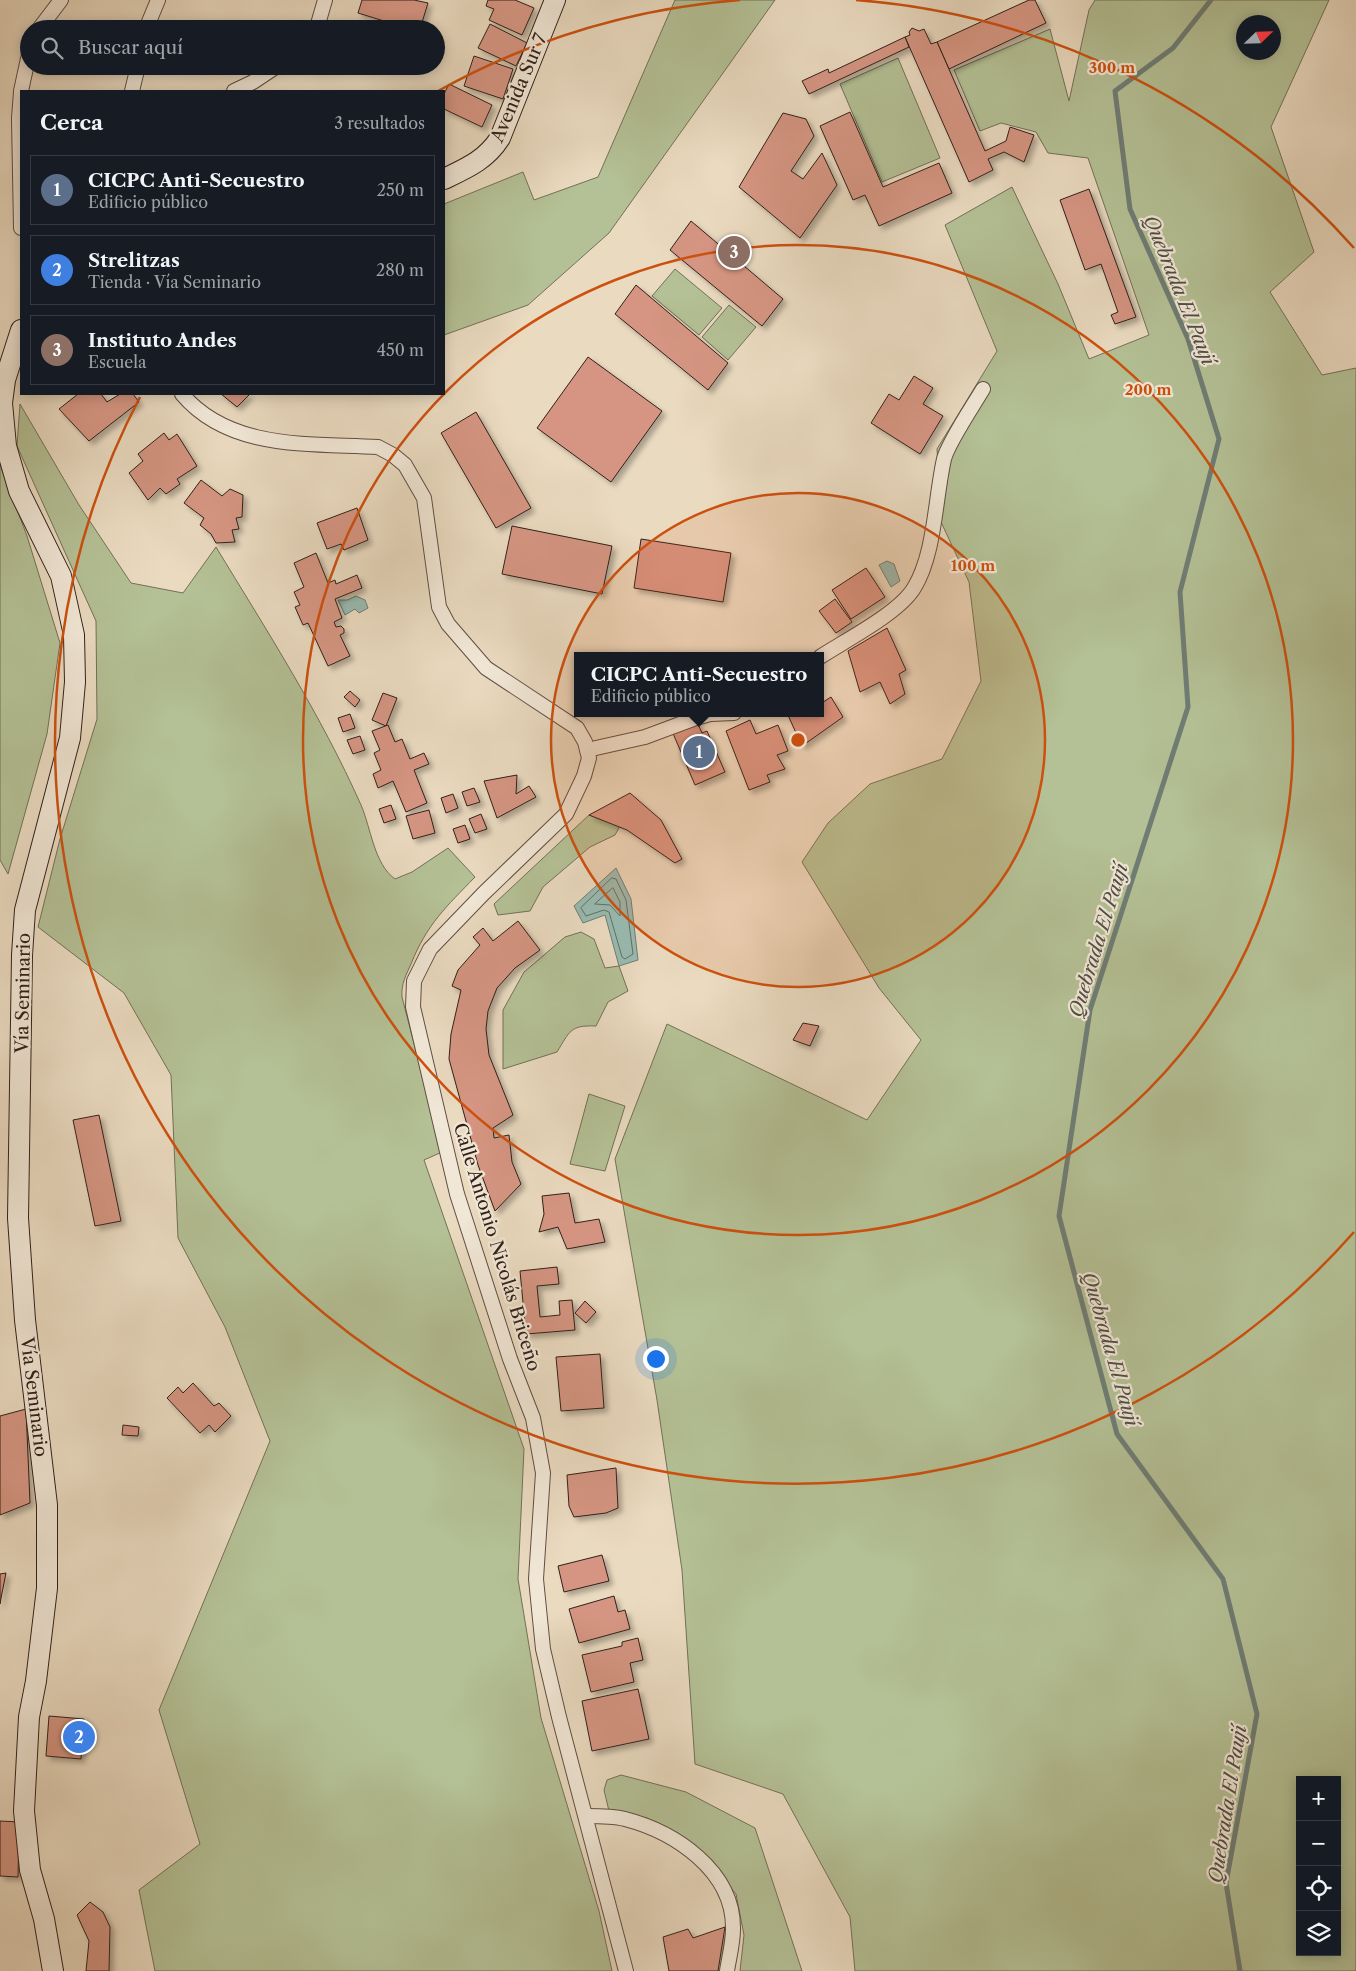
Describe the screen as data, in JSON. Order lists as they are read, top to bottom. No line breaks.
{"streets":{"main road":["Avenida Sur 7","Vía Seminario"],"street":["Calle Antonio Nicolás Briceño"]},"water":["Quebrada El Paují"],"north":"top right","page":{"search":"Buscar aquí","heading":["Cerca","3 resultados"],"list":[{"mark":"1","name":"CICPC Anti-Secuestro","note":"Edificio público","value":"250 m"},{"mark":"2","name":"Strelitzas","note":"Tienda · Vía Seminario","value":"280 m"},{"mark":"3","name":"Instituto Andes","note":"Escuela","value":"450 m"}],"pins":["3","1","2"],"popup":["CICPC Anti-Secuestro","Edificio público"],"map_buttons":["+","−"]},"rings":["300 m","200 m","100 m"]}
